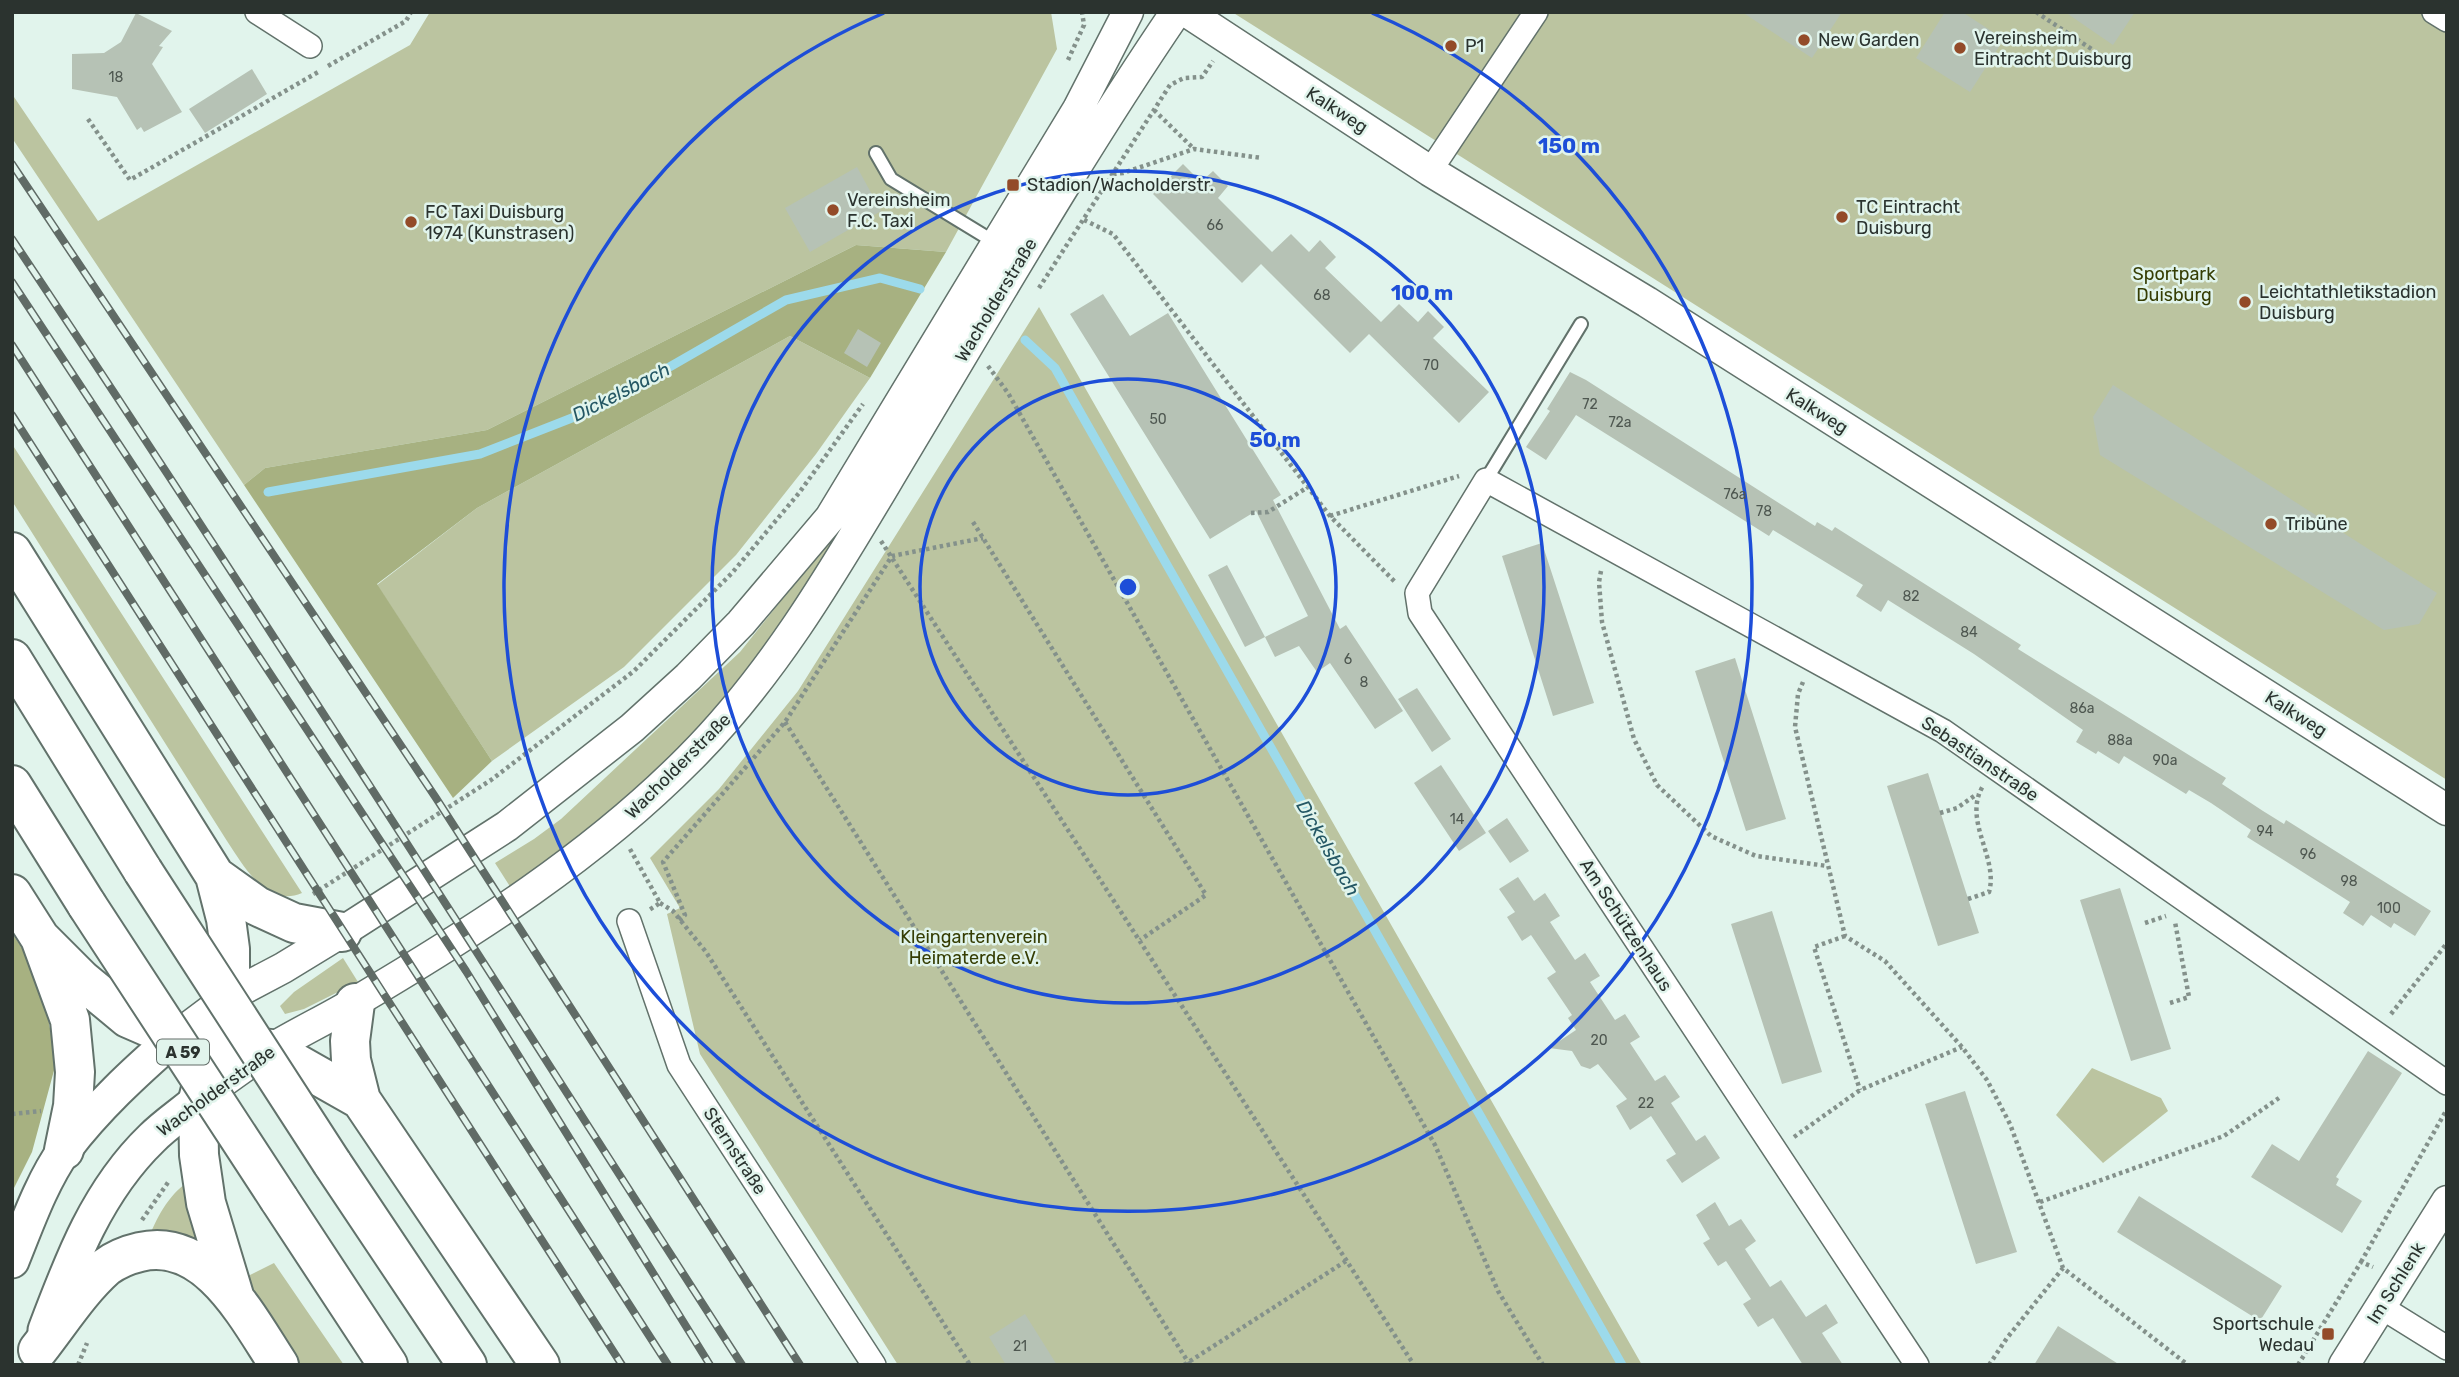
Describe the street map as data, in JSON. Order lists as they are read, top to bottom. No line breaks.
{"streets":{"highway":["A 59"],"main road":["Wacholderstraße"],"street":["Kalkweg","Sebastianstraße","Am Schützenhaus","Sternstraße","Im Schlenk"]},"water":["Dickelsbach"],"parks":["Sportpark Duisburg","Kleingartenverein Heimaterde e.V."],"places":{"other":["New Garden","P1","Vereinsheim Eintracht Duisburg","Vereinsheim F.C. Taxi","TC Eintracht Duisburg","FC Taxi Duisburg 1974 (Kunstrasen)","Leichtathletikstadion Duisburg","Tribüne"],"transit":["Stadion/Wacholderstr.","Sportschule Wedau"]},"house_numbers":["18","66","68","70","72","50","72a","76a","78","82","84","6","8","86a","88a","90a","14","94","96","98","100","20","22","21"],"rings":["150 m","100 m","50 m"]}
